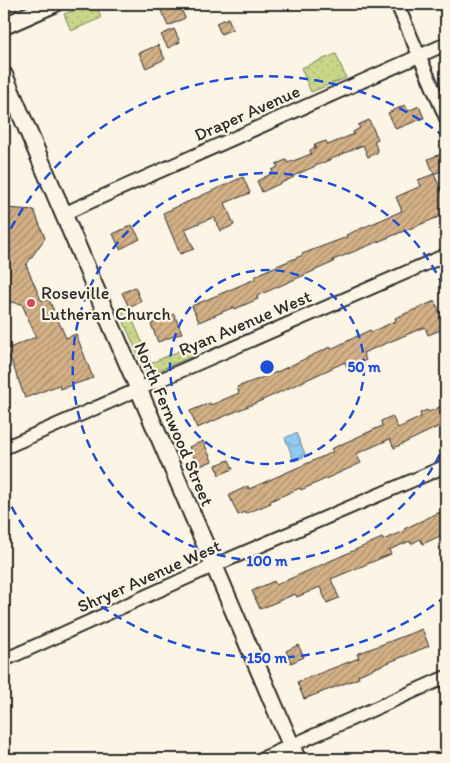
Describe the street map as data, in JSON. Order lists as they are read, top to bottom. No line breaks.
{"streets":{"street":["Draper Avenue","Ryan Avenue West","North Fernwood Street","Shryer Avenue West"]},"crossings":[["Draper Avenue","North Fernwood Street"],["Ryan Avenue West","North Fernwood Street"],["North Fernwood Street","Shryer Avenue West"]],"places":["Roseville Lutheran Church"],"rings":["50 m","100 m","150 m"]}
